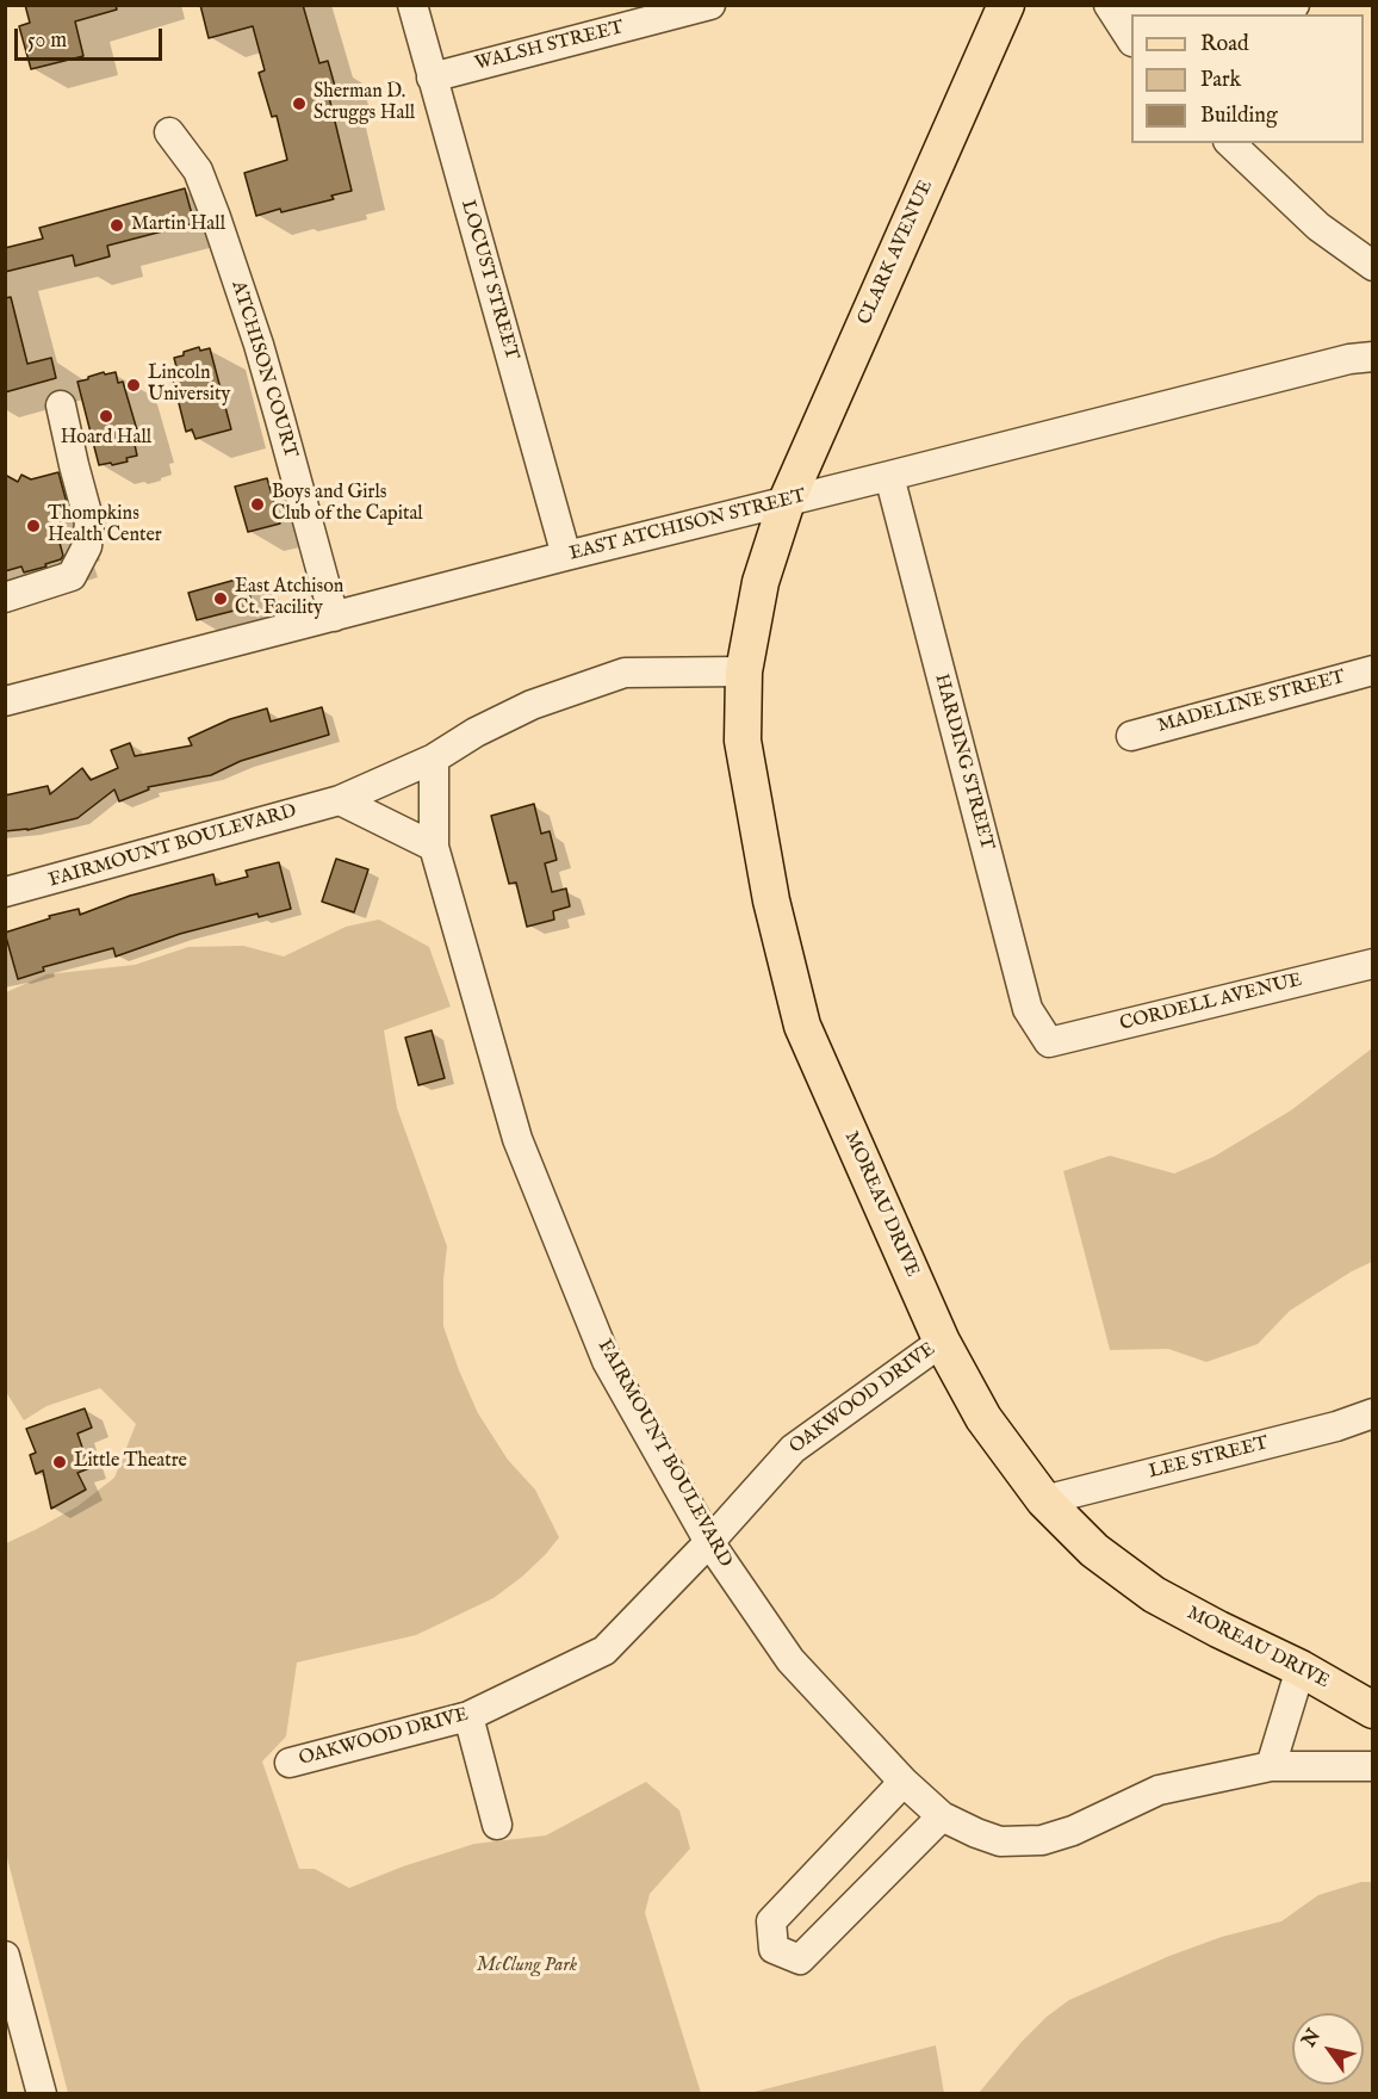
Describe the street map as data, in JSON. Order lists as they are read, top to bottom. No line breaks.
{"streets":{"main road":["CLARK AVENUE","MOREAU DRIVE"],"street":["WALSH STREET","LOCUST STREET","ATCHISON COURT","EAST ATCHISON STREET","MADELINE STREET","HARDING STREET","FAIRMOUNT BOULEVARD","CORDELL AVENUE","OAKWOOD DRIVE","LEE STREET"]},"crossings":[["WALSH STREET","LOCUST STREET"],["CLARK AVENUE","EAST ATCHISON STREET"],["CLARK AVENUE","MOREAU DRIVE"],["LOCUST STREET","EAST ATCHISON STREET"],["ATCHISON COURT","EAST ATCHISON STREET"],["EAST ATCHISON STREET","HARDING STREET"],["EAST ATCHISON STREET","MOREAU DRIVE"],["HARDING STREET","CORDELL AVENUE"],["FAIRMOUNT BOULEVARD","OAKWOOD DRIVE"],["MOREAU DRIVE","OAKWOOD DRIVE"],["MOREAU DRIVE","LEE STREET"]],"parks":["McClung Park"],"places":["Sherman D. Scruggs Hall","Martin Hall","Lincoln University","Hoard Hall","Boys and Girls Club of the Capital","Thompkins Health Center","East Atchison Ct. Facility","Little Theatre"],"legend":["Road","Park","Building"],"scale_bar":"50 m","north":"top left"}
